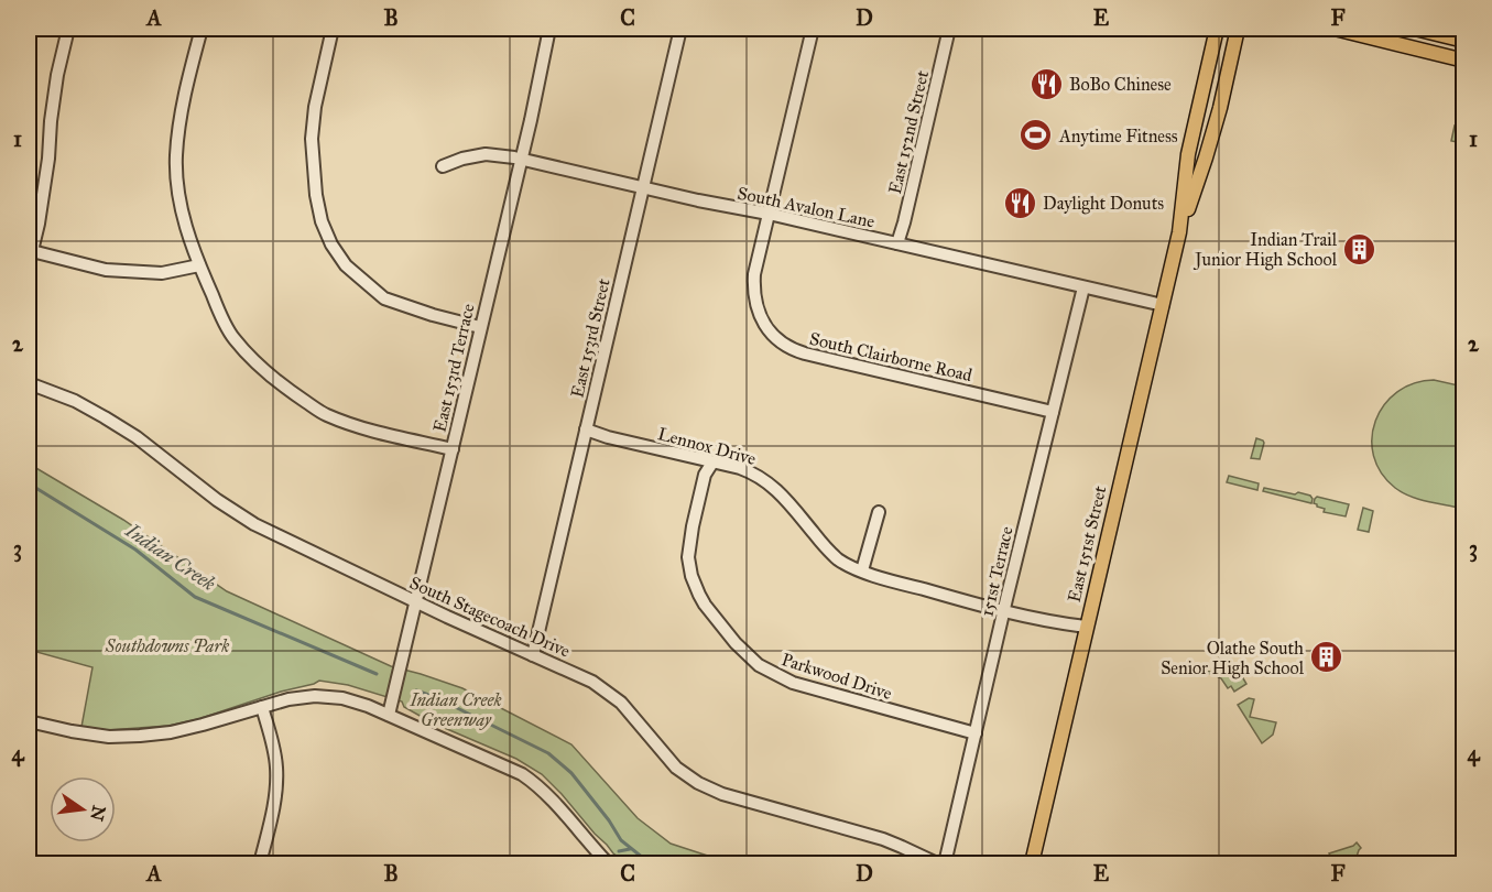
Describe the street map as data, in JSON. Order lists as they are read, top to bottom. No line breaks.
{"streets":{"main road":["East 151st Street"],"street":["East 152nd Street","South Avalon Lane","East 153rd Street","South Clairborne Road","East 153rd Terrace","Lennox Drive","151st Terrace","South Stagecoach Drive","Parkwood Drive"]},"crossings":[["East 152nd Street","South Avalon Lane"],["South Avalon Lane","East 153rd Street"],["South Avalon Lane","South Clairborne Road"],["South Avalon Lane","East 153rd Terrace"],["South Avalon Lane","East 151st Street"],["South Avalon Lane","151st Terrace"],["East 153rd Street","Lennox Drive"],["East 153rd Street","South Stagecoach Drive"],["South Clairborne Road","151st Terrace"],["East 153rd Terrace","South Stagecoach Drive"],["Lennox Drive","East 151st Street"],["Lennox Drive","151st Terrace"],["Lennox Drive","Parkwood Drive"],["151st Terrace","Parkwood Drive"]],"water":["Indian Creek"],"parks":["Southdowns Park","Indian Creek Greenway"],"places":{"restaurant":["BoBo Chinese","Daylight Donuts"],"sports":["Anytime Fitness"],"building":["Indian Trail Junior High School","Olathe South Senior High School"]},"north":"right","grid":{"columns":["A","B","C","D","E","F"],"rows":["1","2","3","4"]}}
